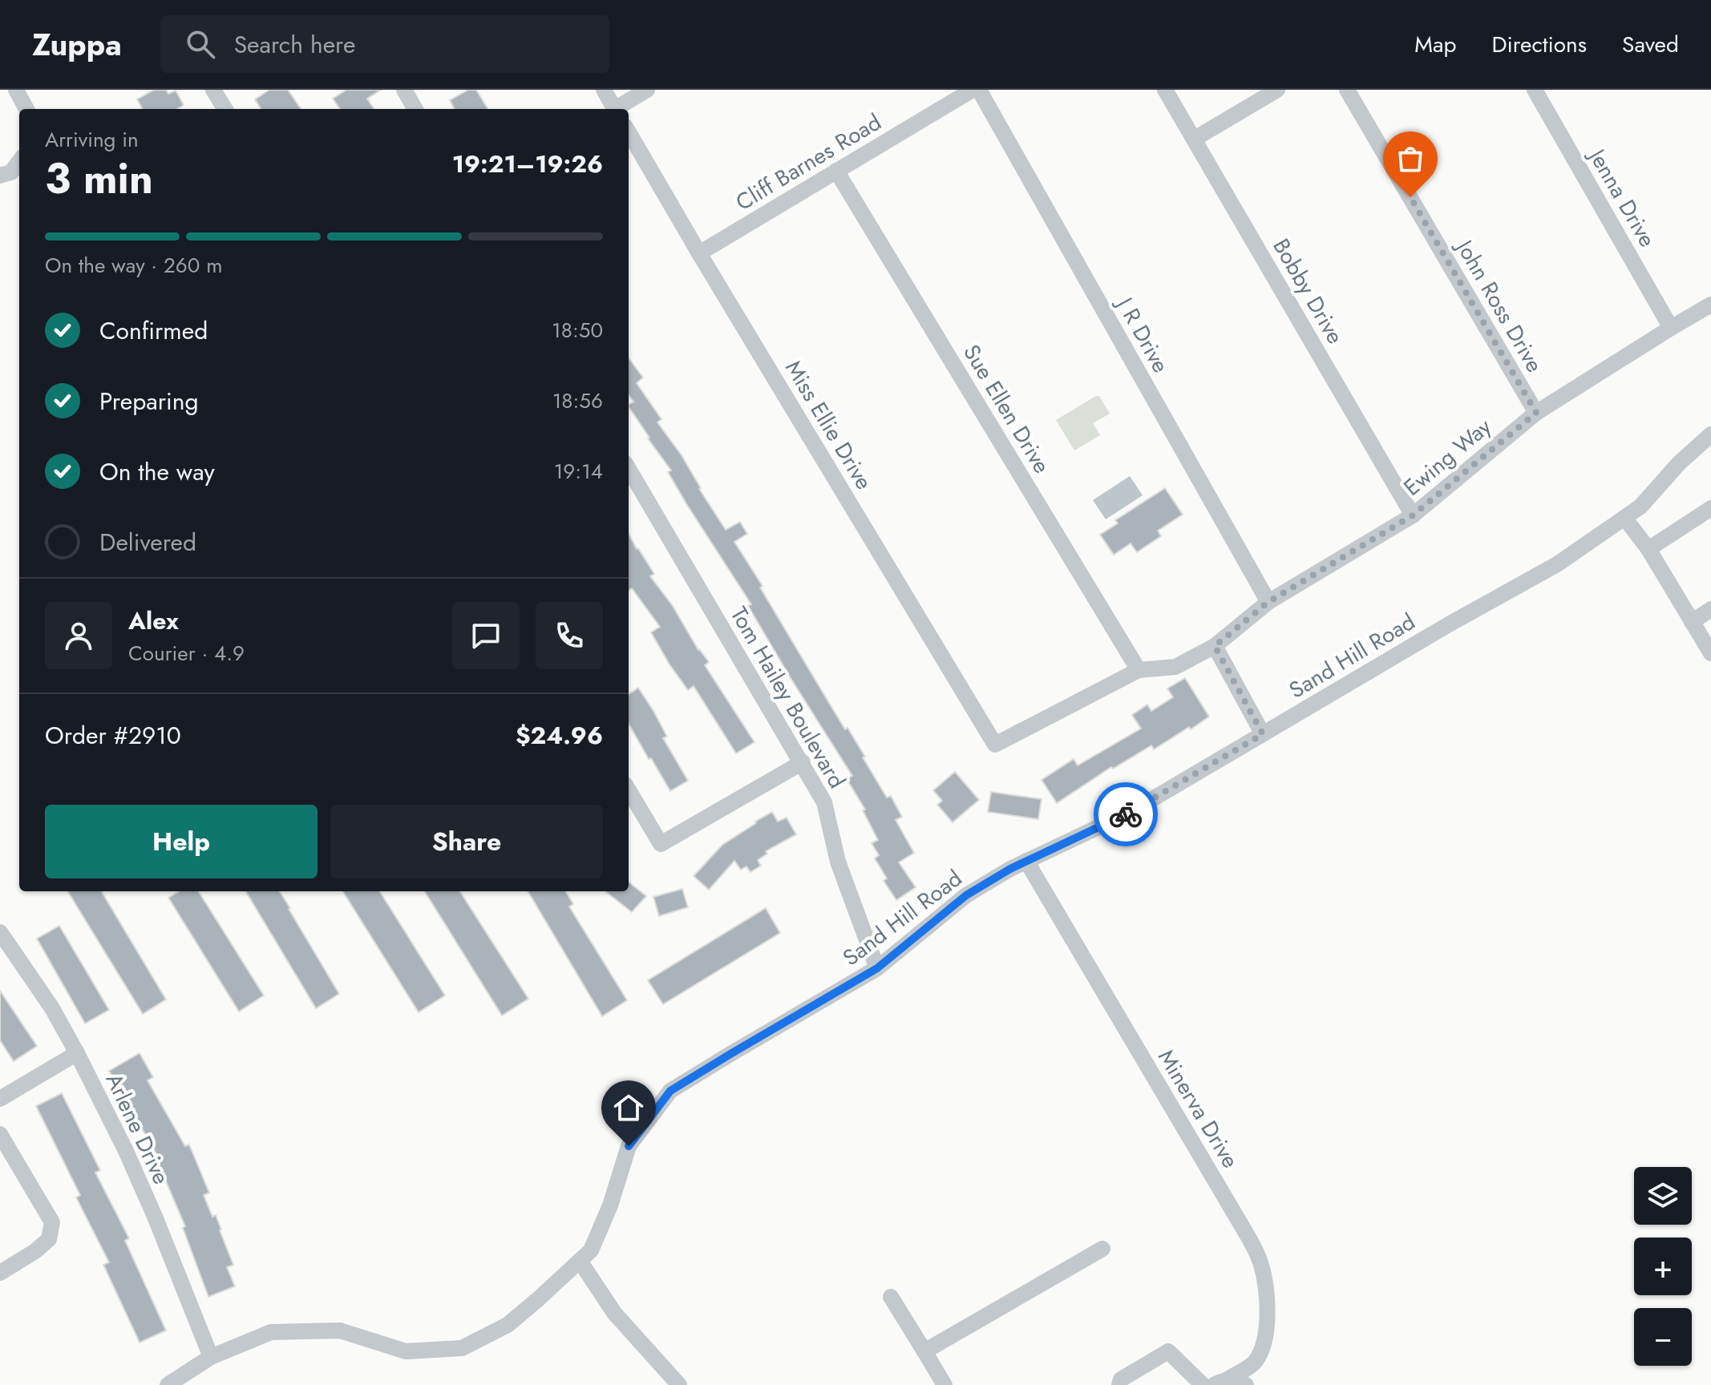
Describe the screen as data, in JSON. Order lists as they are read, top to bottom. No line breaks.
{"streets":{"street":["Cliff Barnes Road","Jenna Drive","Bobby Drive","John Ross Drive","J R Drive","Sue Ellen Drive","Miss Ellie Drive","Ewing Way","Sand Hill Road","Tom Hailey Boulevard","Minerva Drive","Arlene Drive"]},"crossings":[["Cliff Barnes Road","Sue Ellen Drive"],["Cliff Barnes Road","Miss Ellie Drive"],["Jenna Drive","Ewing Way"],["Bobby Drive","Ewing Way"],["John Ross Drive","Ewing Way"],["J R Drive","Ewing Way"],["Sue Ellen Drive","Ewing Way"],["Miss Ellie Drive","Ewing Way"],["Sand Hill Road","Tom Hailey Boulevard"],["Sand Hill Road","Minerva Drive"],["Sand Hill Road","Arlene Drive"]],"page":{"header":"Zuppa","search":"Search here","nav":["Map","Directions","Saved"],"heading":["3 min","Arriving in","19:21–19:26"],"panel":["Alex","Courier · 4.9","Order #2910","$24.96"],"bar":"On the way · 260 m","list":[["Confirmed","18:50"],["Preparing","18:56"],["On the way","19:14"],"Delivered"],"buttons":["Help","Share"],"map_buttons":["+","−"]}}
